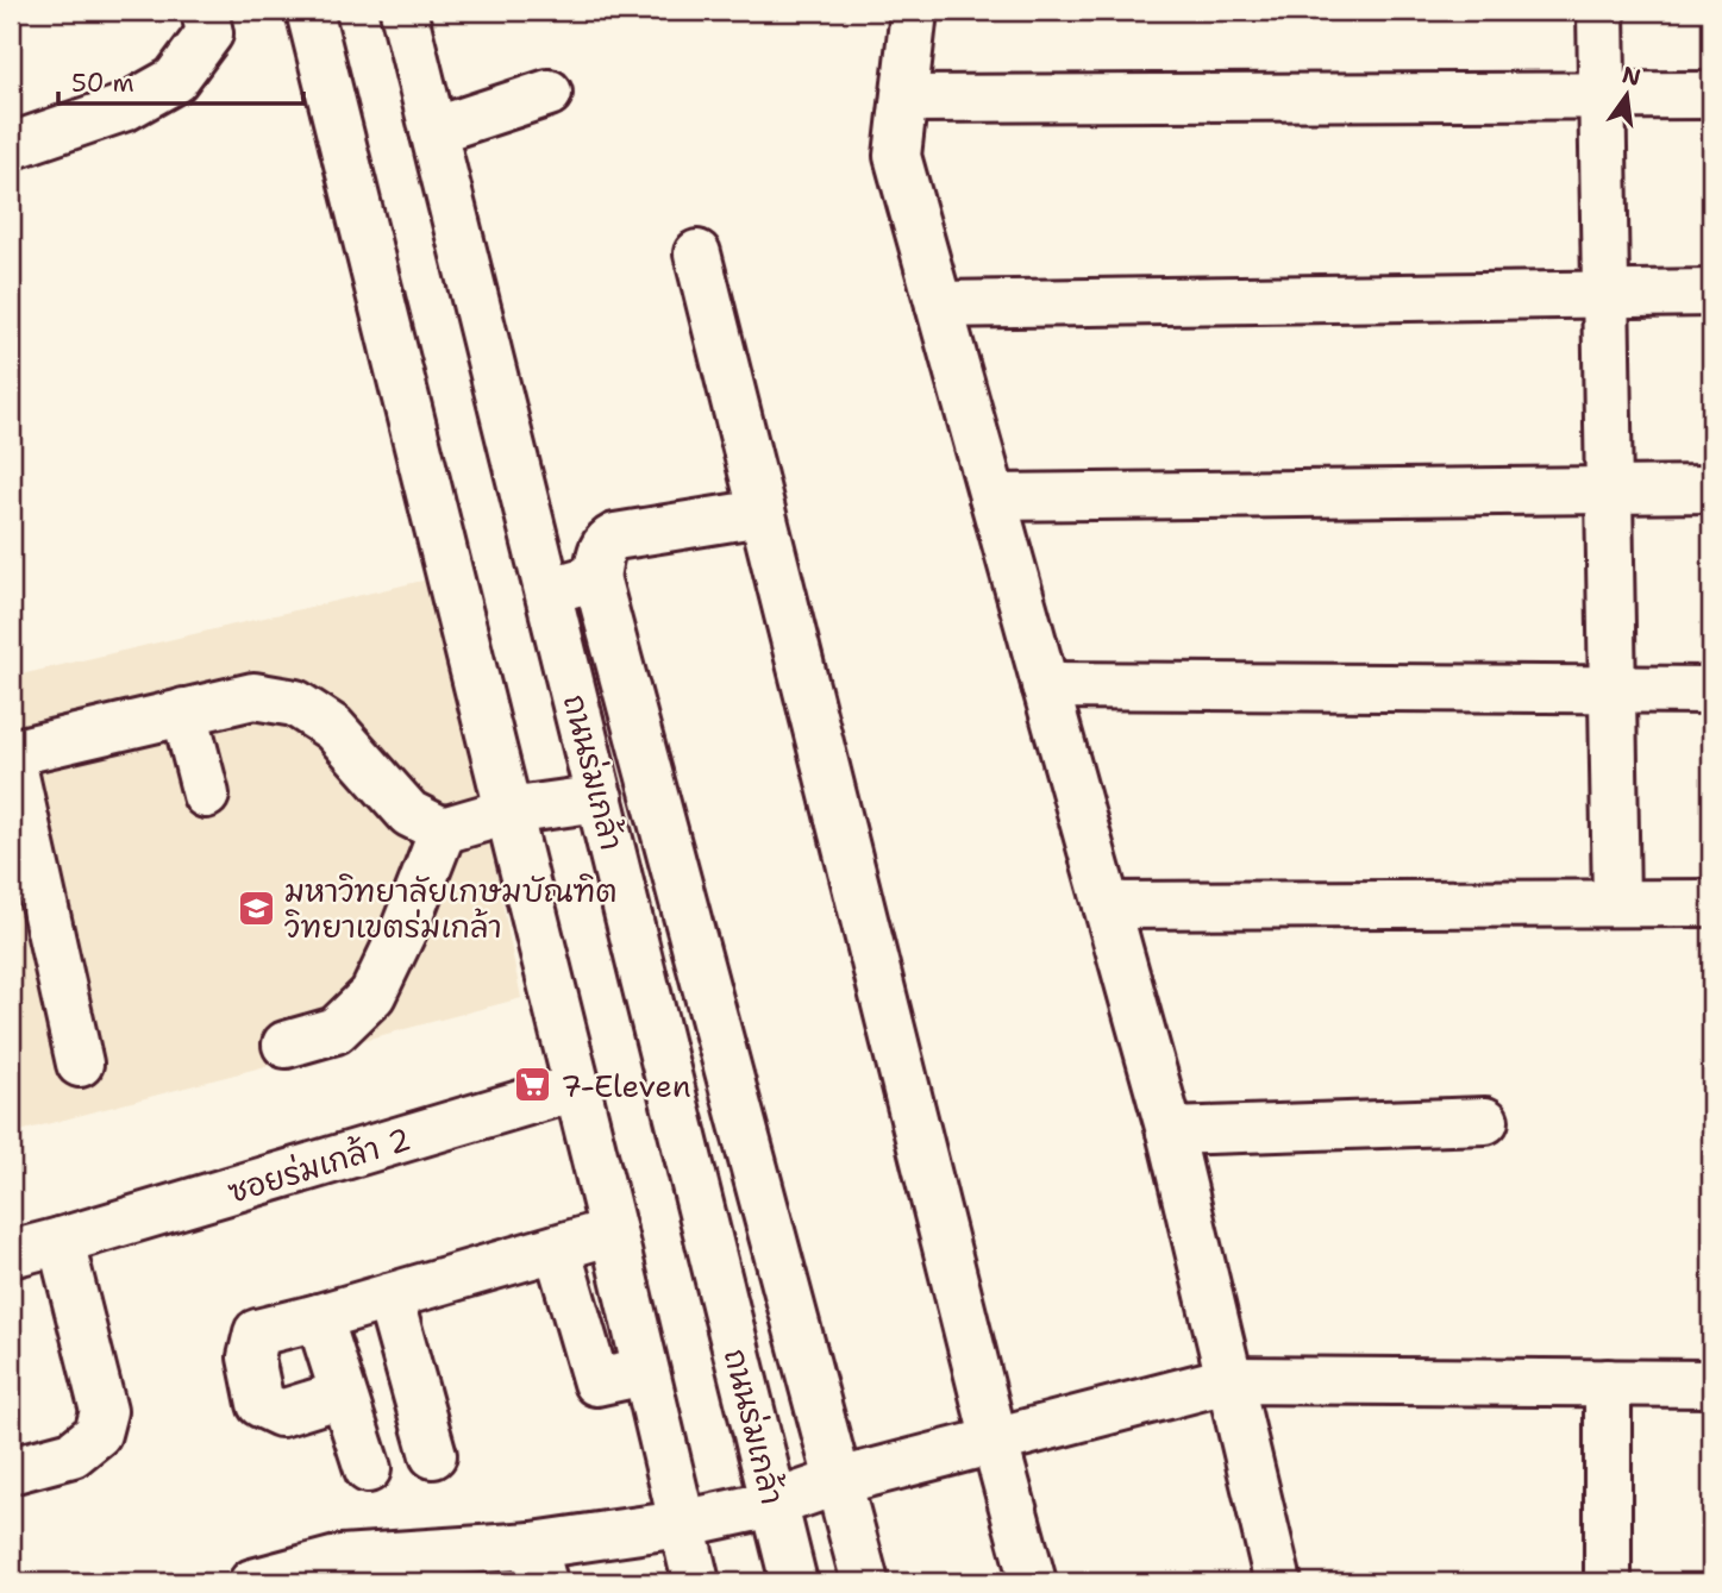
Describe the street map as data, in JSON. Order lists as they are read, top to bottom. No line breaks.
{"streets":{"street":["ถนนร่มเกล้า","ซอยร่มเกล้า 2"]},"places":{"school or university":["มหาวิทยาลัยเกษมบัณฑิต วิทยาเขตร่มเกล้า"],"supermarket":["7-Eleven"]},"scale_bar":"50 m","north":"top"}
